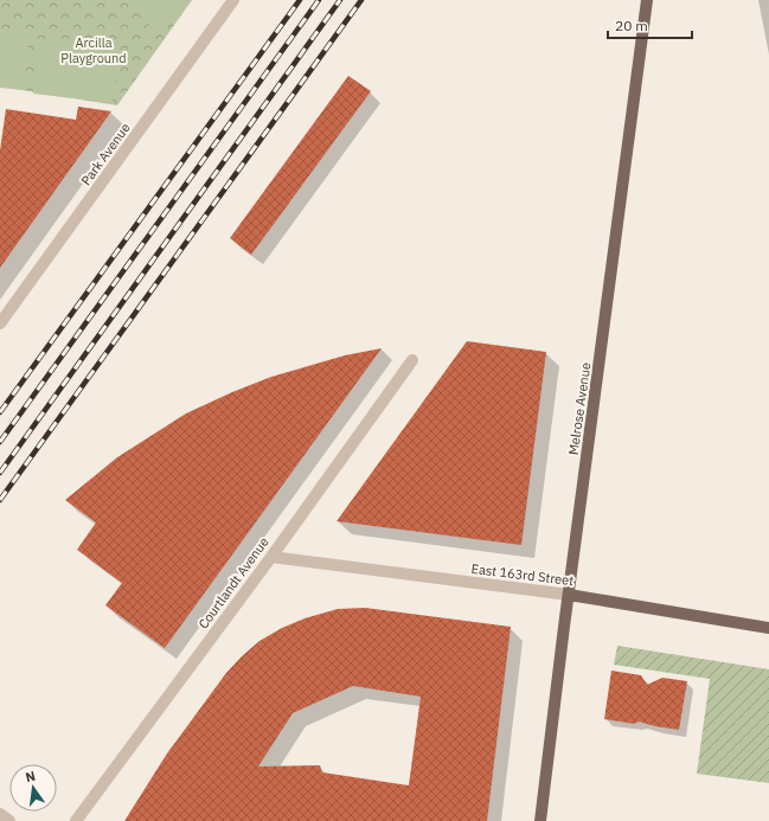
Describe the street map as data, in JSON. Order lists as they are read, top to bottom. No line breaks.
{"streets":{"main road":["Melrose Avenue","East 163rd Street"],"street":["Park Avenue","Courtlandt Avenue"]},"crossings":[["Melrose Avenue","East 163rd Street"],["East 163rd Street","Courtlandt Avenue"]],"parks":["Arcilla Playground"],"scale_bar":"20 m","north":"top"}
